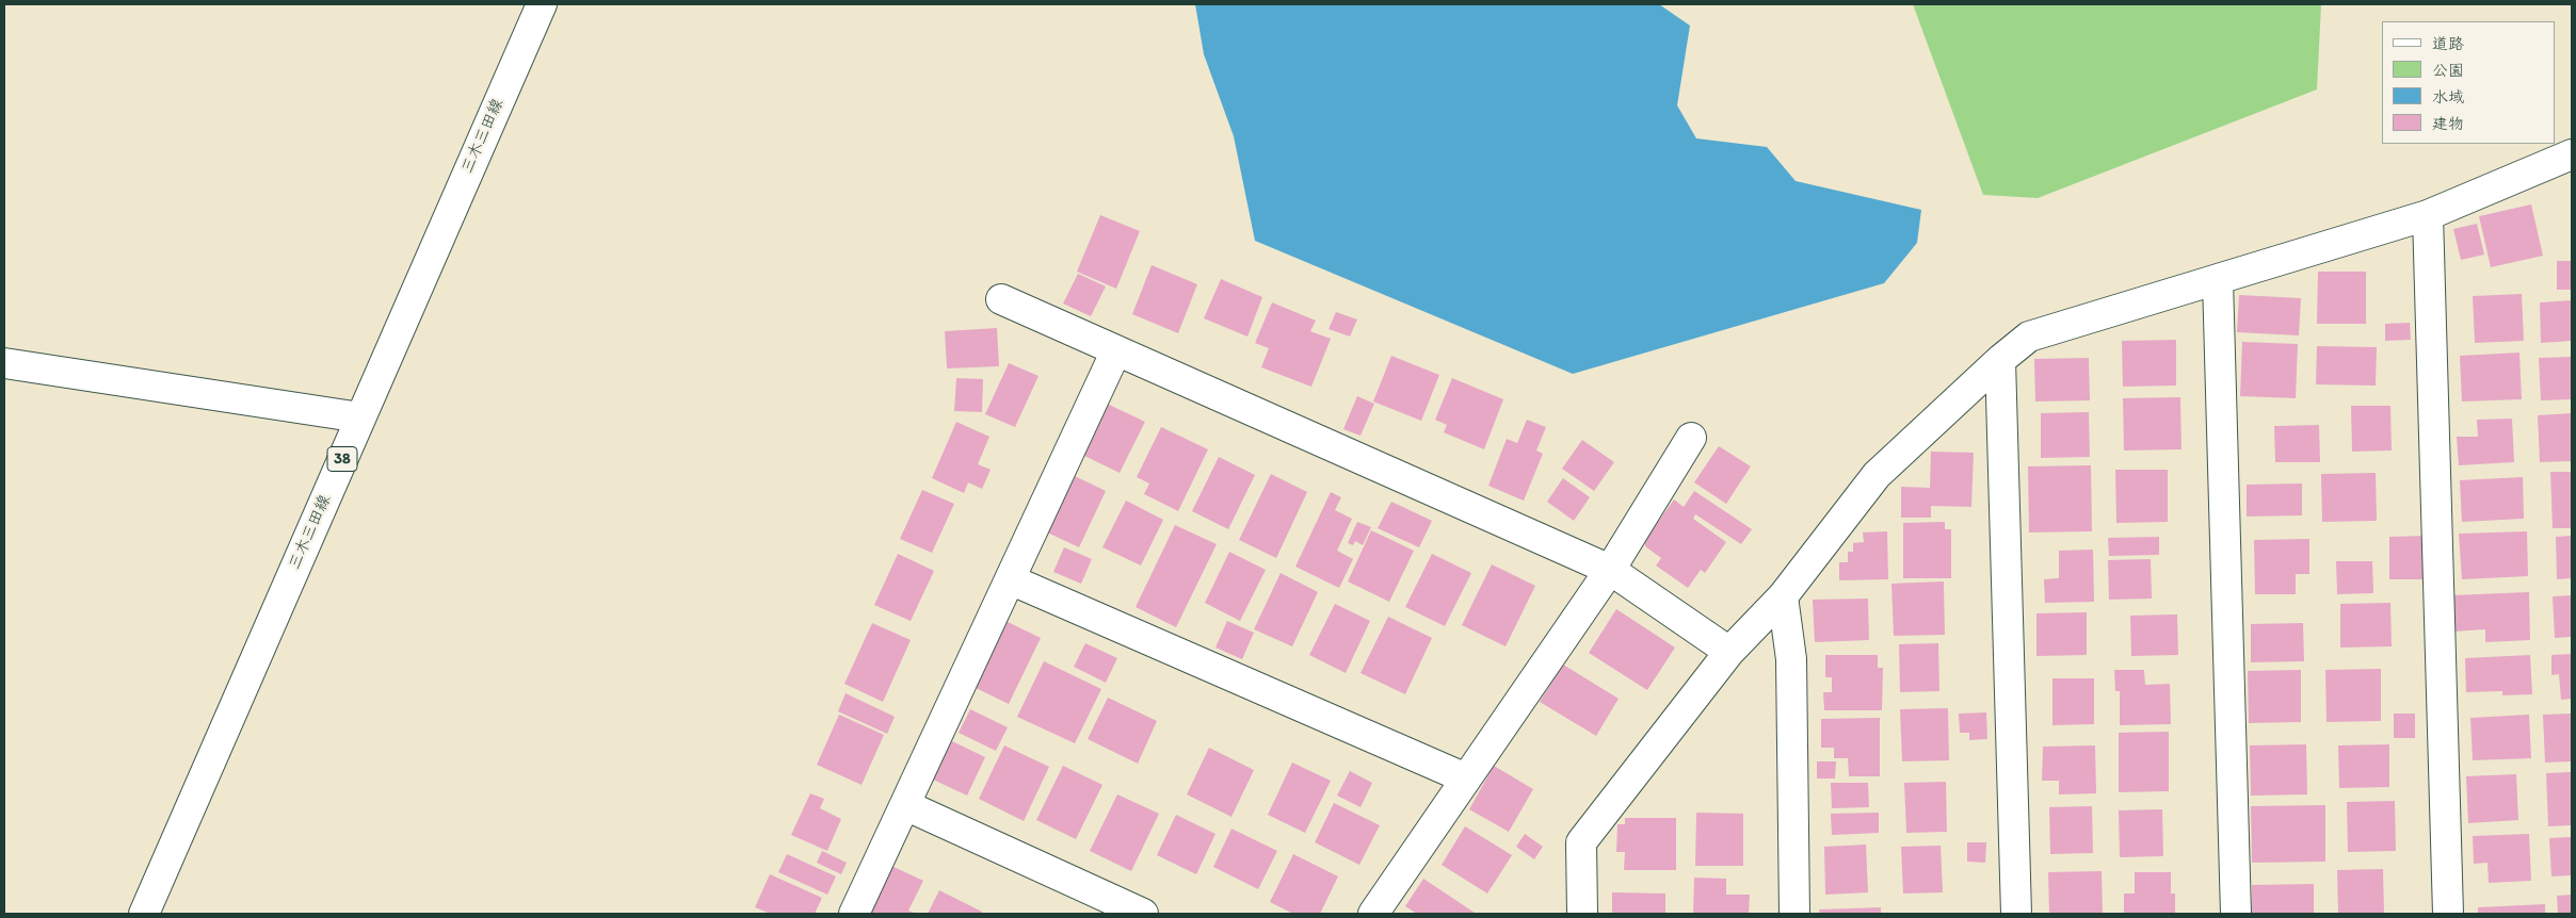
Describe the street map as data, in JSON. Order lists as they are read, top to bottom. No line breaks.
{"streets":{"street":["三木三田線","38"]},"legend":["道路","公園","水域","建物"]}
